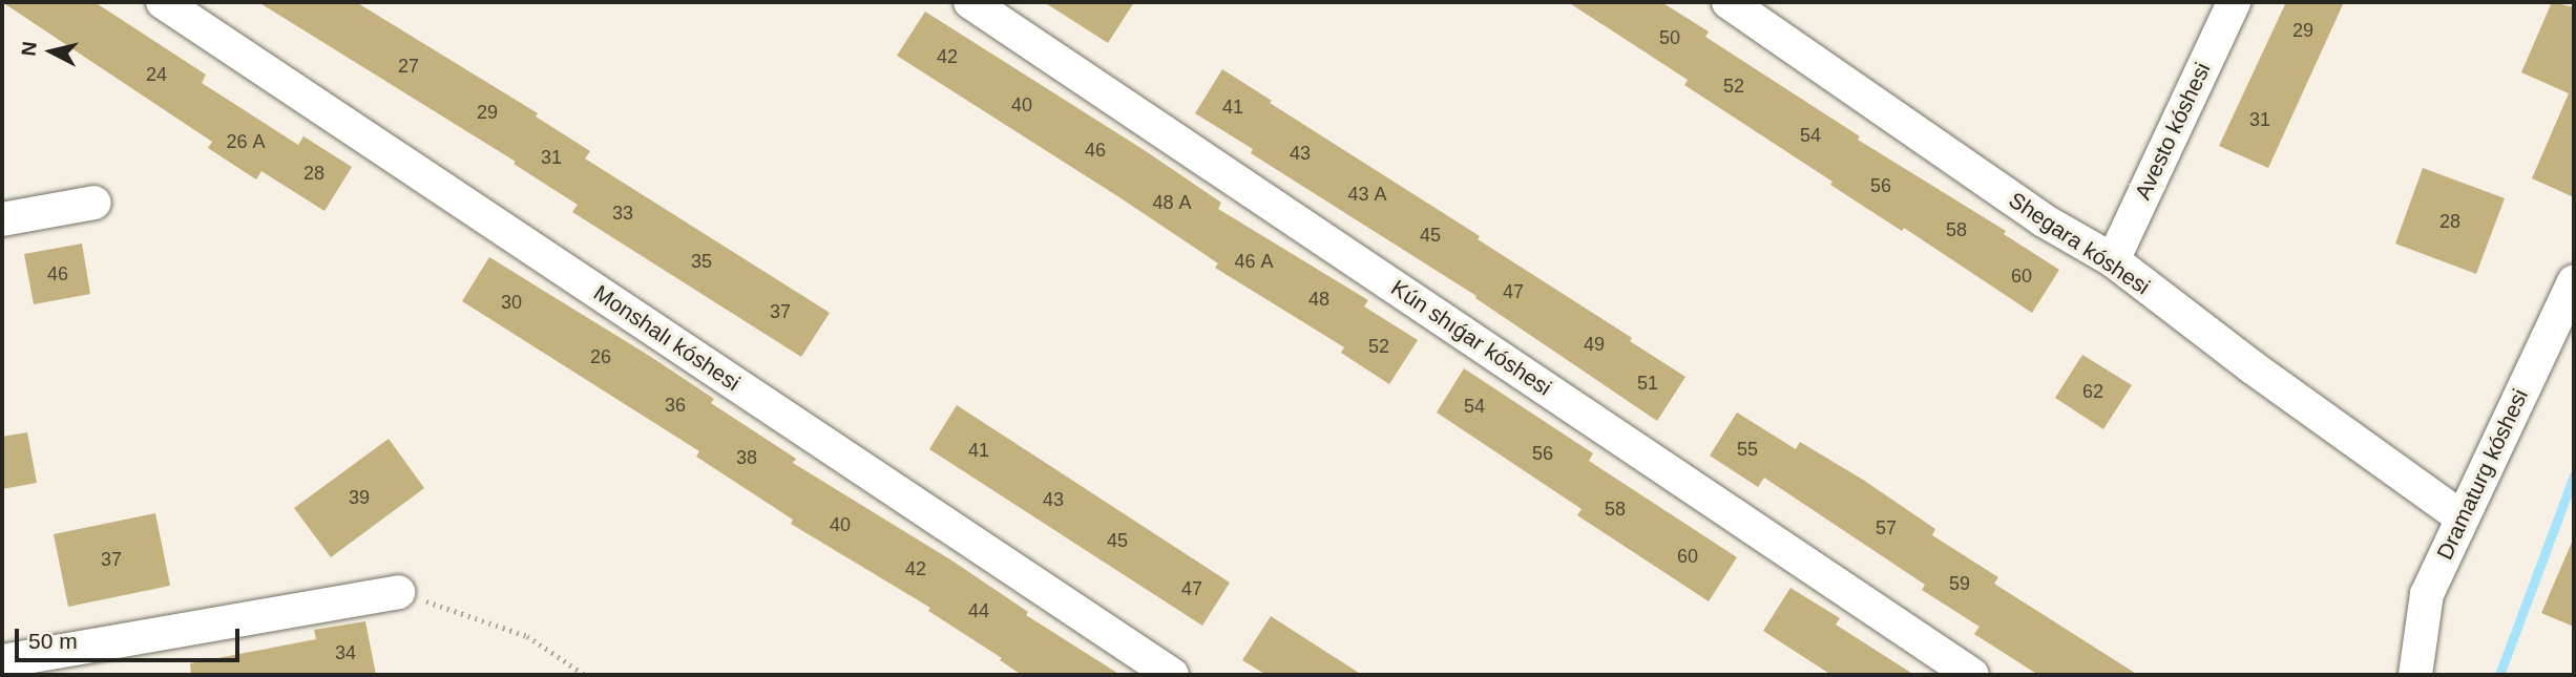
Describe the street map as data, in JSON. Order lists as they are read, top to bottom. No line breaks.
{"streets":{"street":["Avesto kóshesi","Shegara kóshesi","Monshalı kóshesi","Kún shıǵar kóshesi","Dramaturg kóshesi"]},"crossings":[["Avesto kóshesi","Shegara kóshesi"],["Shegara kóshesi","Dramaturg kóshesi"]],"house_numbers":["29","50","42","27","24","52","40","41","29","31","54","26 А","46","43","31","28","56","43 А","48 А","33","28","58","45","35","46 А","46","60","47","48","30","37","49","52","26","51","62","36","54","55","41","56","38","39","43","58","40","57","45","60","37","42","59","47","44","34"],"scale_bar":"50 m","north":"left"}
